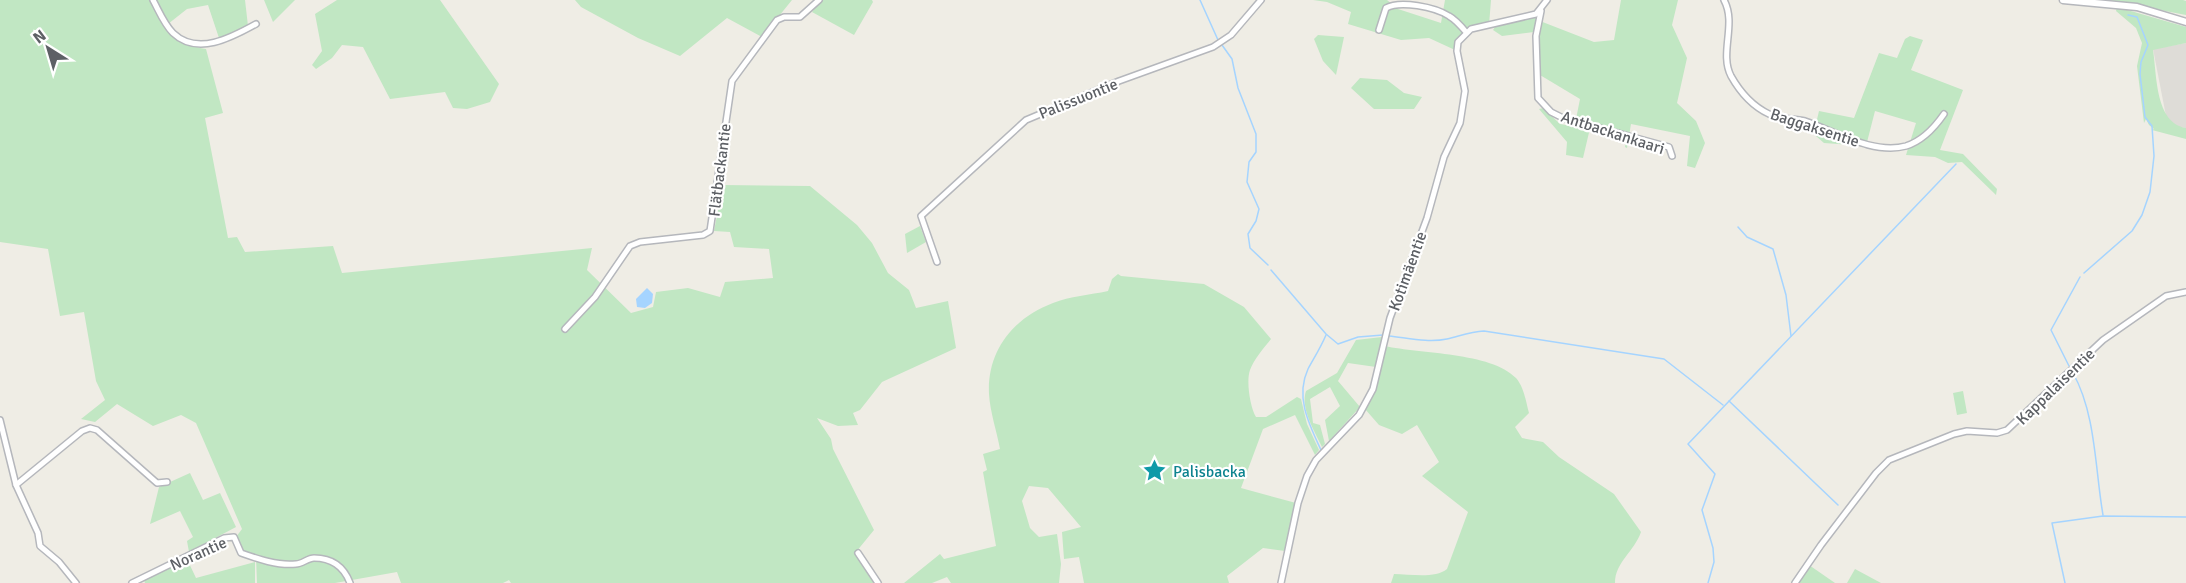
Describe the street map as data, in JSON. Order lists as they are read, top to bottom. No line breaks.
{"streets":{"street":["Palissuontie","Baggaksentie","Antbackankaari","Flätbackantie","Kotimäentie","Kappalaisentie","Norantie"]},"places":{"place":["Palisbacka"]},"north":"top left"}
